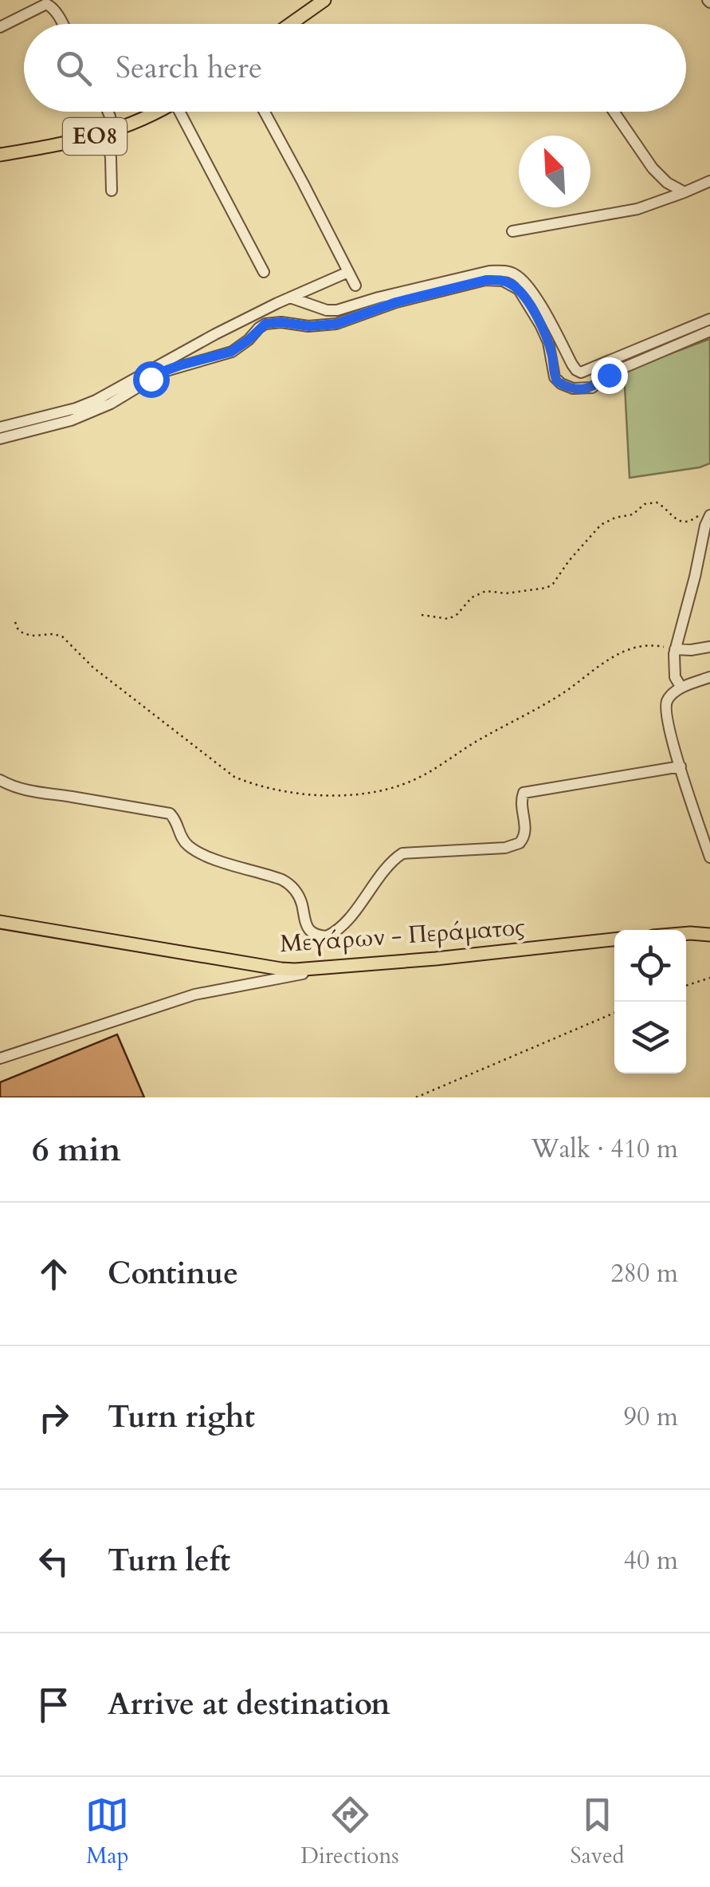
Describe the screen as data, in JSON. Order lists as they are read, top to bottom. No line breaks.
{"streets":{"main road":["ΕΟ8","Μεγάρων - Περάματος"]},"north":"top left","page":{"search":"Search here","heading":["6 min","Walk · 410 m"],"list":[["Continue","280 m"],["Turn right","90 m"],["Turn left","40 m"],"Arrive at destination"],"nav":["Map","Directions","Saved"]}}
